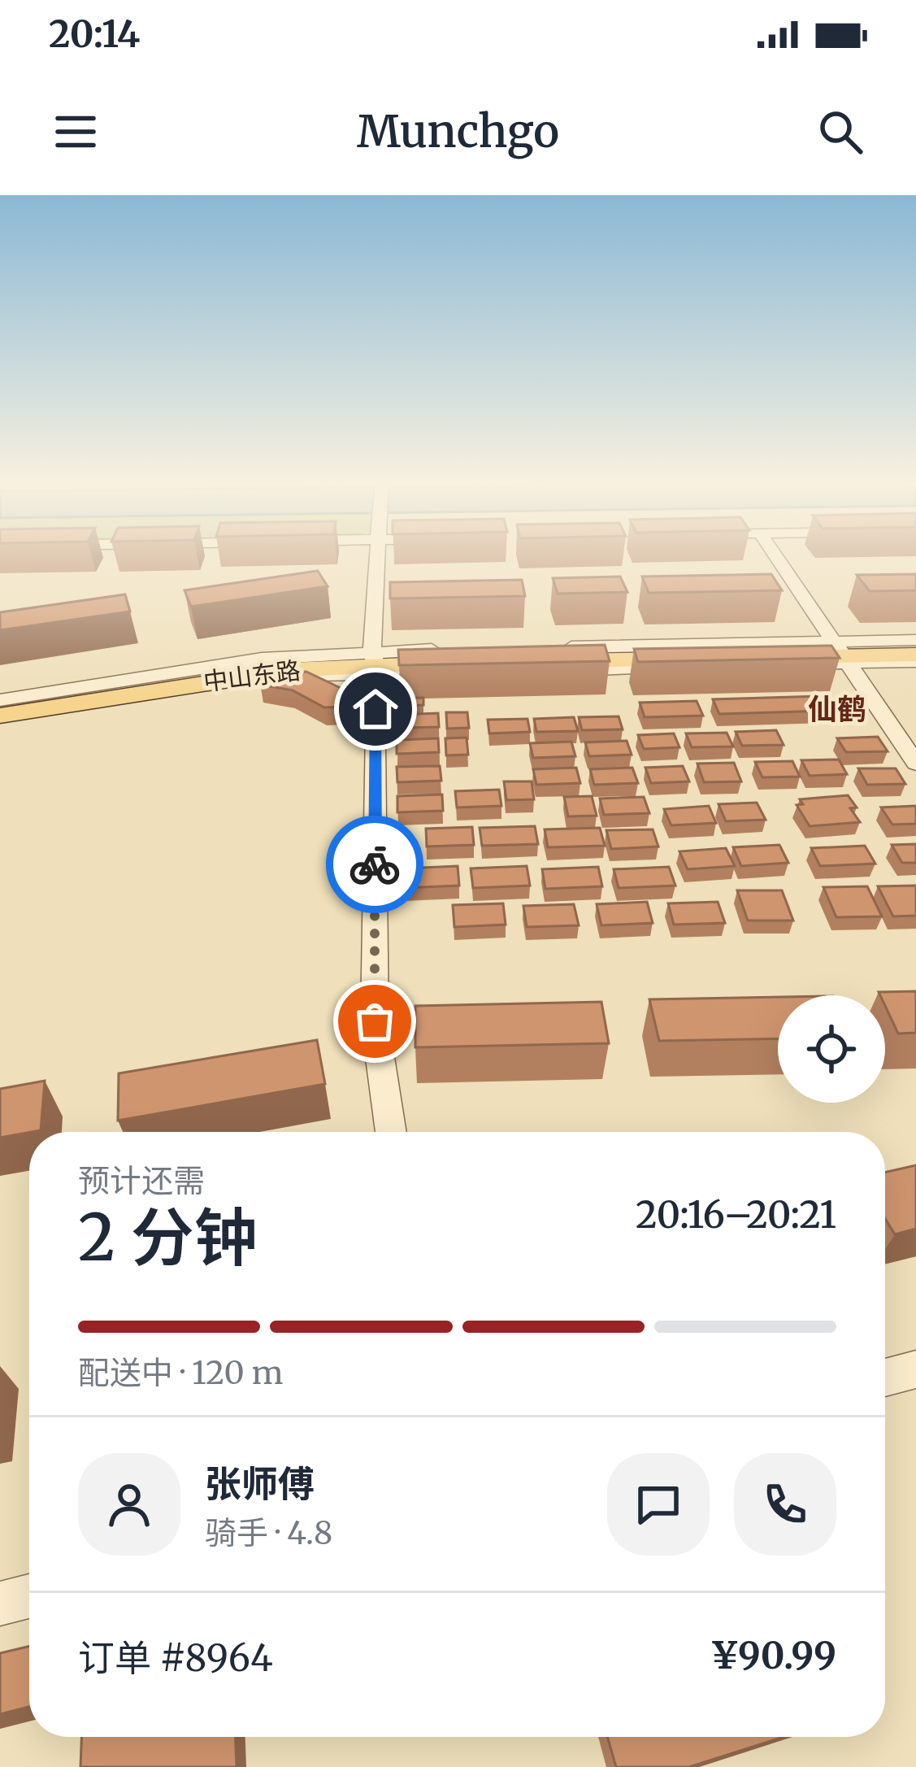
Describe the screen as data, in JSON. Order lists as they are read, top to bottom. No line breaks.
{"streets":{"main road":["中山东路"]},"districts":["仙鹤"],"page":{"status":"20:14","header":"Munchgo","heading":["2 分钟","预计还需","20:16–20:21"],"panel":["张师傅","骑手 · 4.8","订单 #8964","¥90.99"],"bar":"配送中 · 120 m"}}
